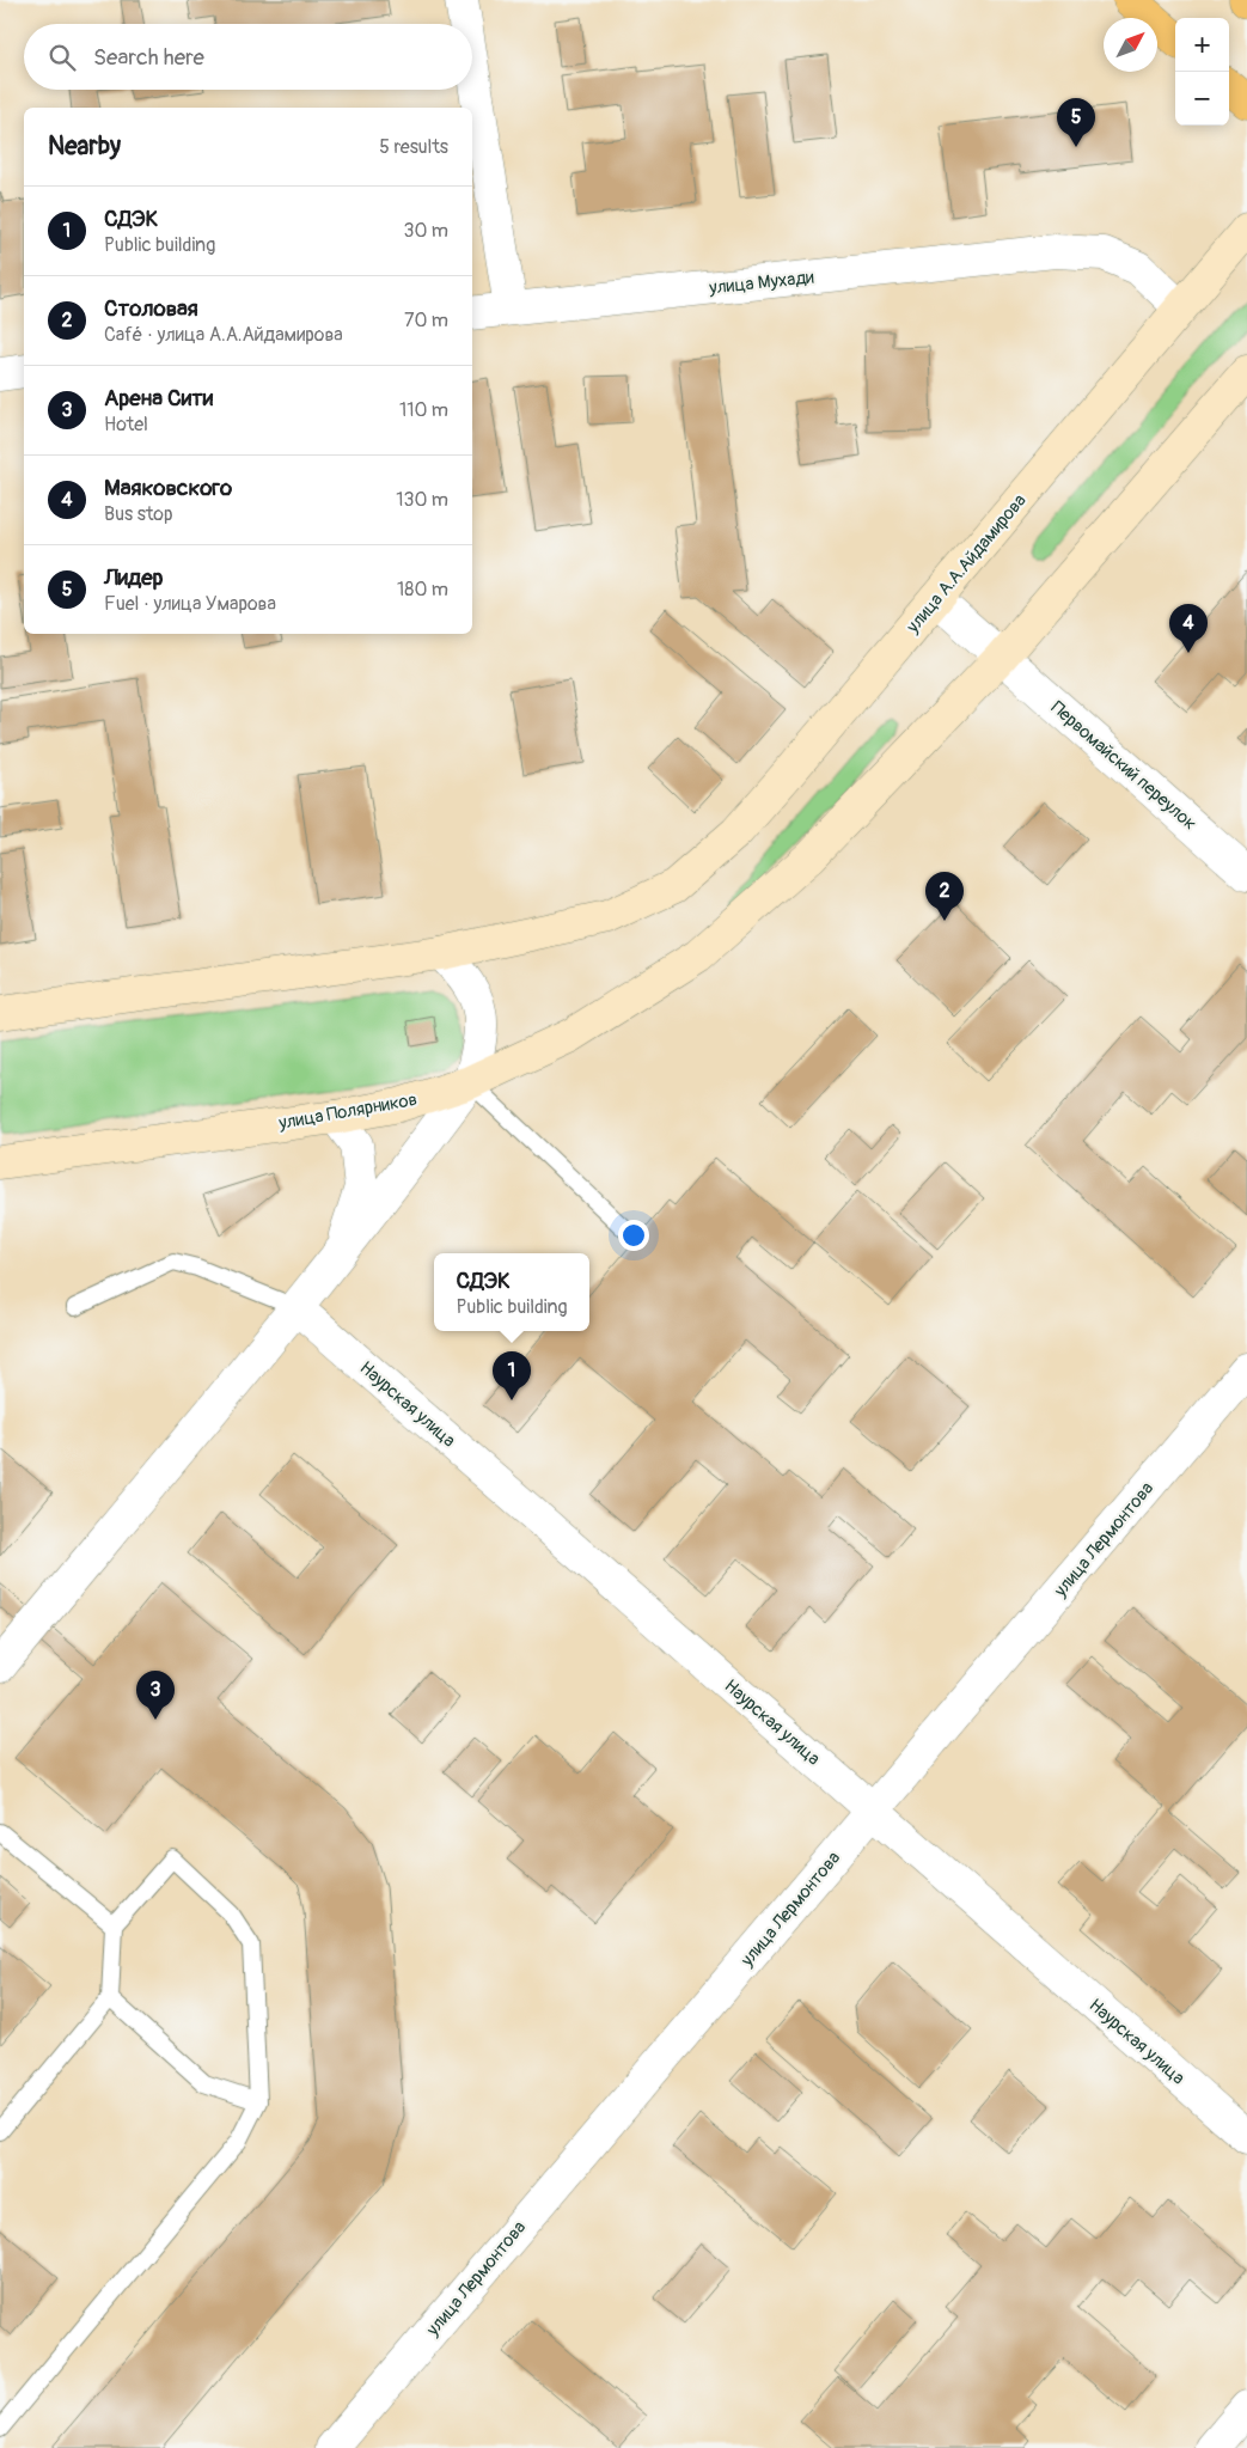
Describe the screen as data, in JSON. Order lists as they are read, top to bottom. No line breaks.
{"streets":{"main road":["улица А.А.Айдамирова","улица Полярников"],"street":["улица Мухади","Первомайский переулок","Наурская улица","улица Лермонтова"]},"crossings":[["улица Мухади","улица А.А.Айдамирова"],["улица А.А.Айдамирова","Первомайский переулок"],["Первомайский переулок","улица Полярников"],["Наурская улица","улица Лермонтова"]],"north":"top right","page":{"map_buttons":["+","−"],"search":"Search here","pins":["5","4","2","1","3"],"heading":["Nearby","5 results"],"list":[{"mark":"1","name":"СДЭК","note":"Public building","value":"30 m"},{"mark":"2","name":"Столовая","note":"Café · улица А.А.Айдамирова","value":"70 m"},{"mark":"3","name":"Арена Сити","note":"Hotel","value":"110 m"},{"mark":"4","name":"Маяковского","note":"Bus stop","value":"130 m"},{"mark":"5","name":"Лидер","note":"Fuel · улица Умарова","value":"180 m"}],"popup":["СДЭК","Public building"]}}
